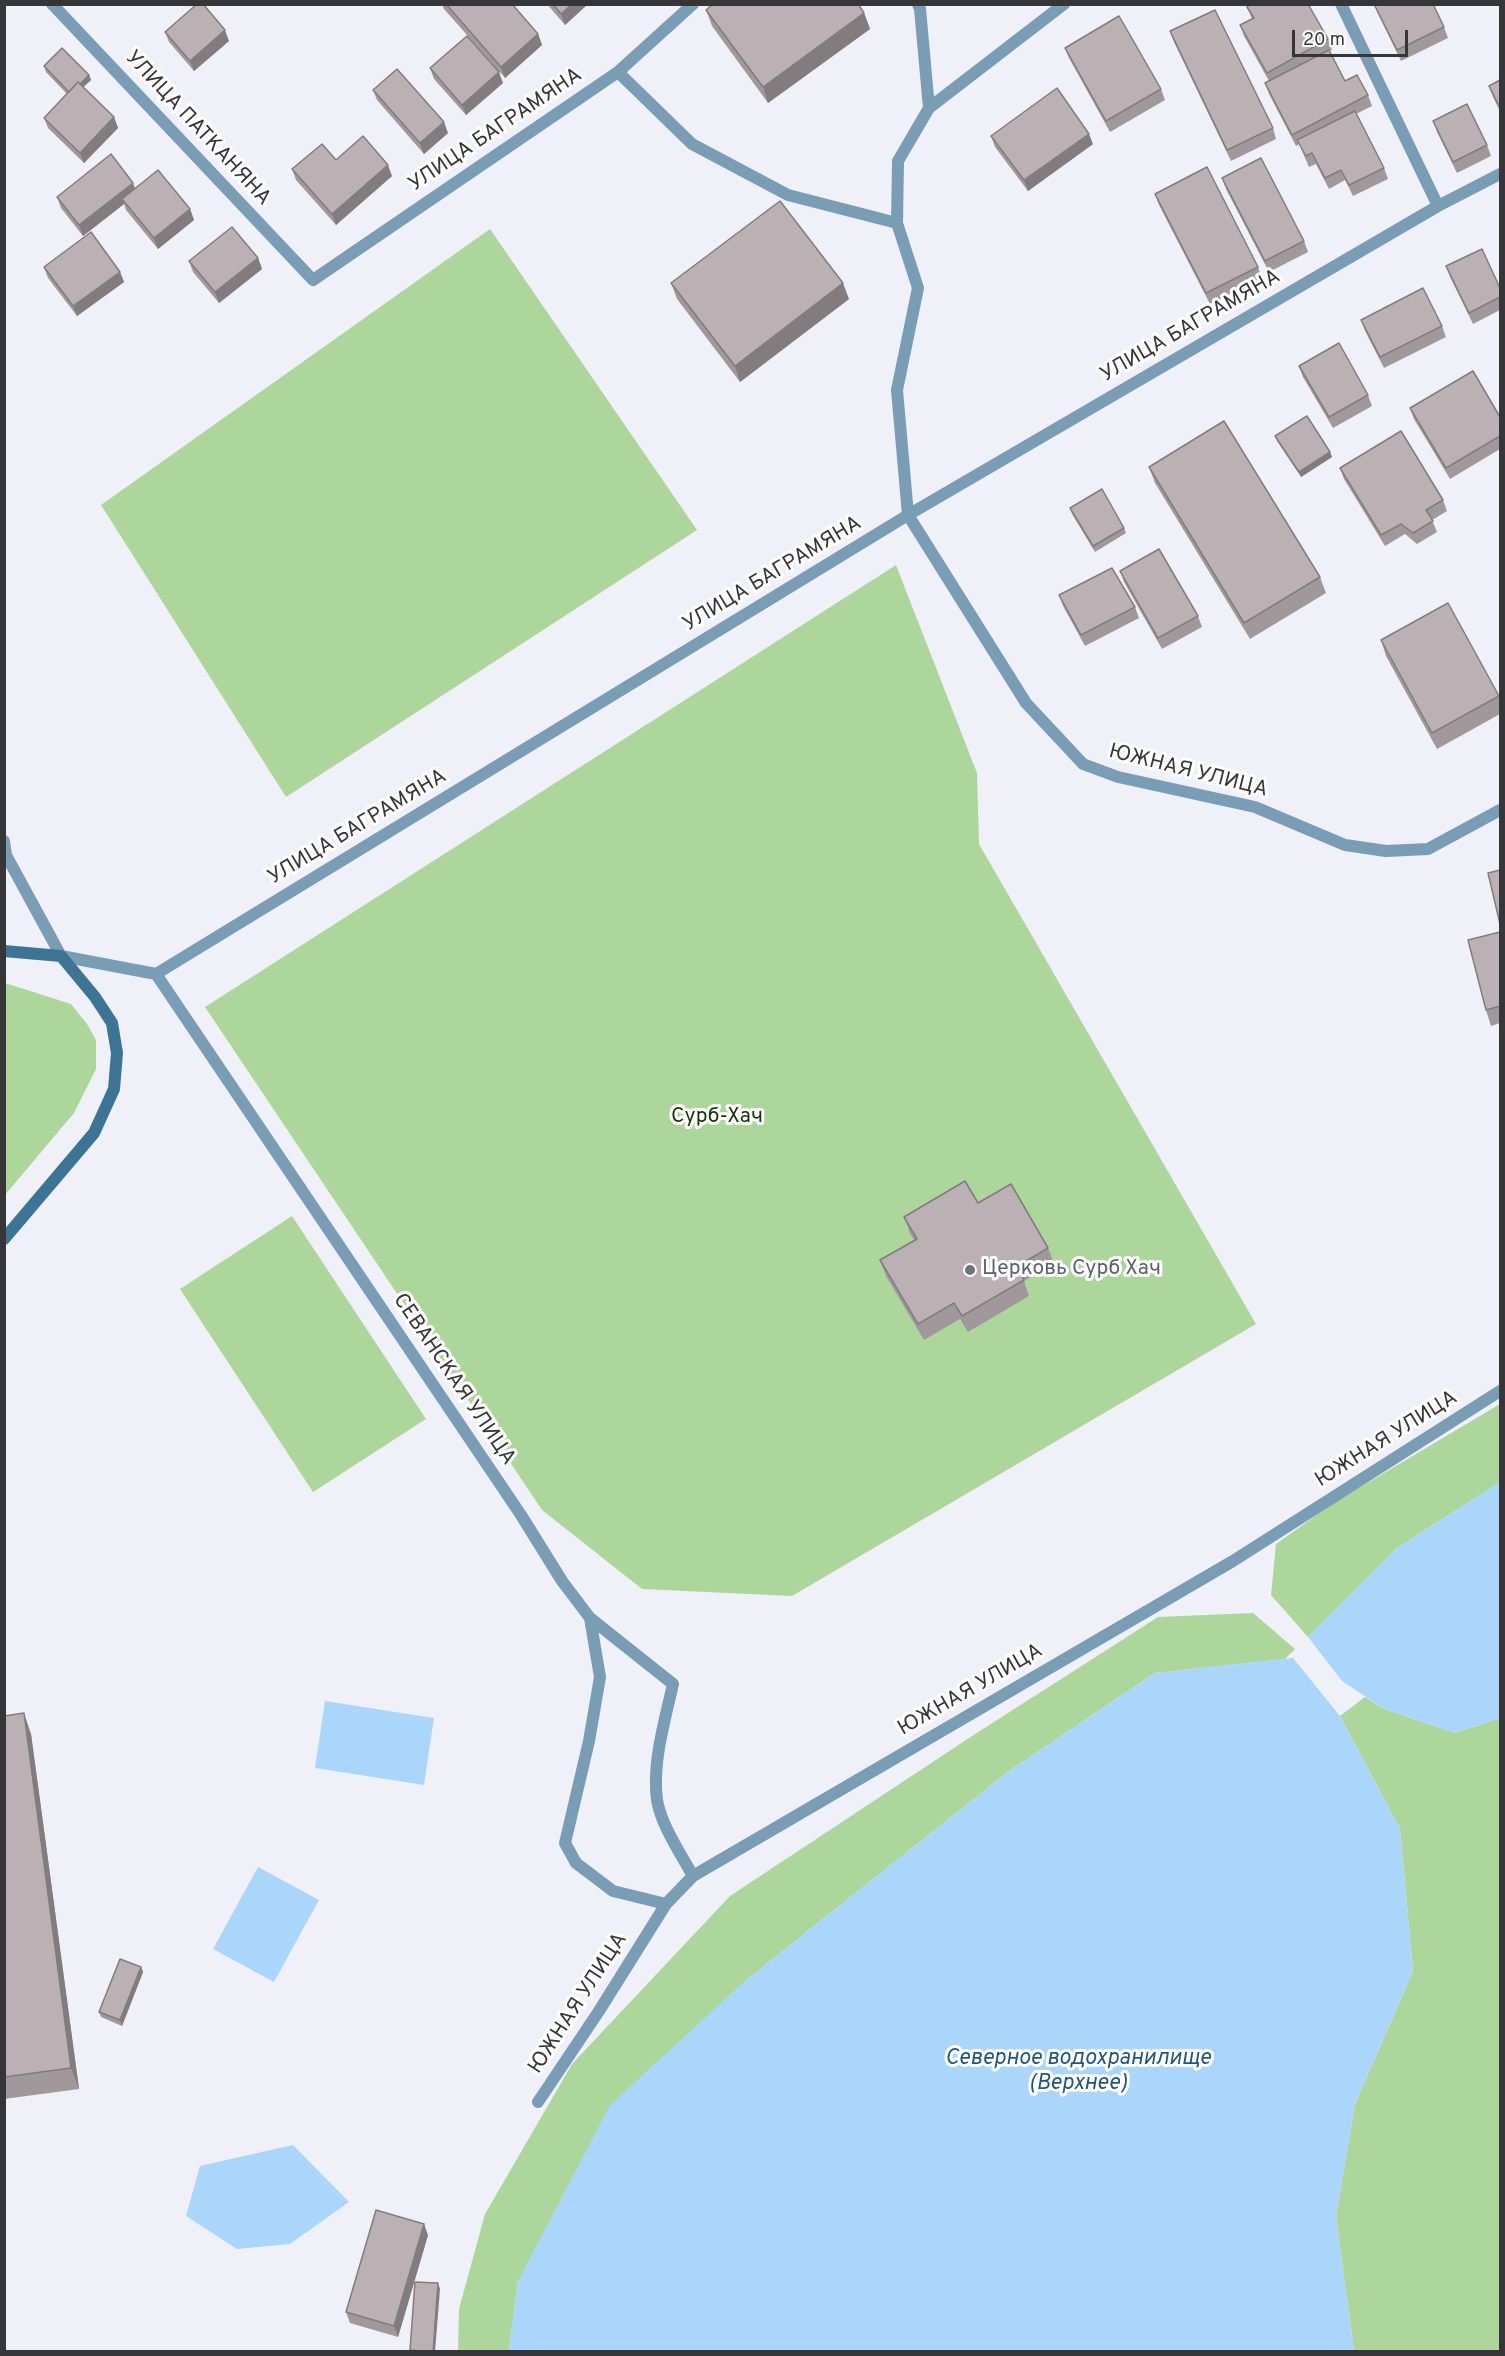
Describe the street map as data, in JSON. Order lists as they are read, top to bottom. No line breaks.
{"streets":{"street":["УЛИЦА ПАТКАНЯНА","УЛИЦА БАГРАМЯНА","ЮЖНАЯ УЛИЦА","СЕВАНСКАЯ УЛИЦА"]},"crossings":[["УЛИЦА ПАТКАНЯНА","УЛИЦА БАГРАМЯНА"],["УЛИЦА БАГРАМЯНА","ЮЖНАЯ УЛИЦА"],["УЛИЦА БАГРАМЯНА","СЕВАНСКАЯ УЛИЦА"],["ЮЖНАЯ УЛИЦА","СЕВАНСКАЯ УЛИЦА"]],"water":["Северное водохранилище (Верхнее)"],"parks":["Сурб-Хач"],"places":["Церковь Сурб Хач"],"scale_bar":"20 m"}
